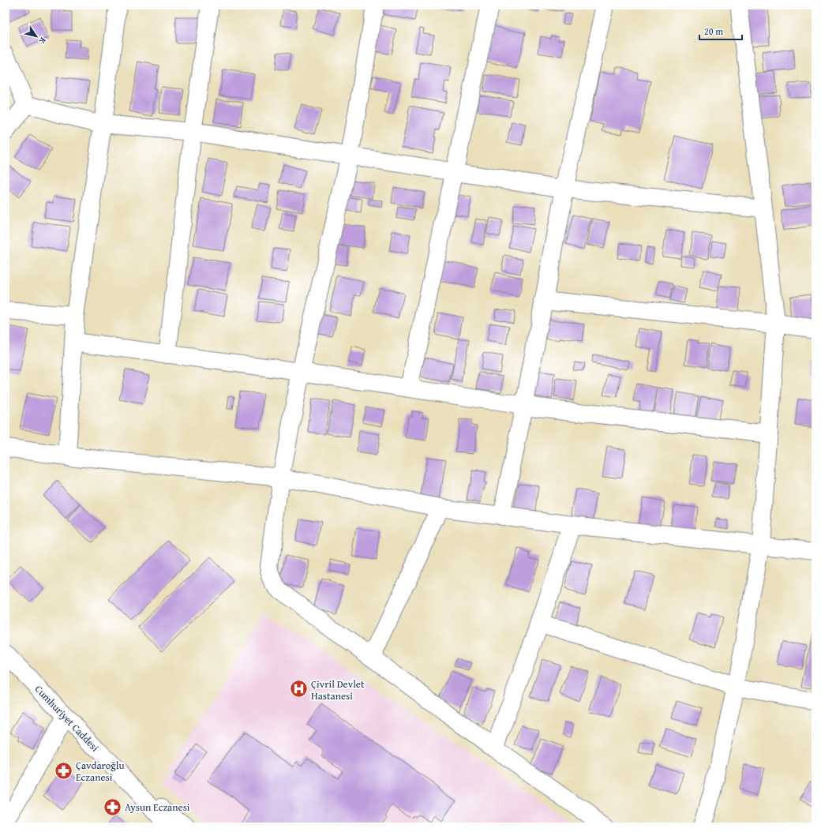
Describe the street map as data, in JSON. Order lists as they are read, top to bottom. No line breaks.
{"streets":{"street":["Cumhuriyet Caddesi"]},"places":{"hospital":["Çivril Devlet Hastanesi"],"pharmacy":["Çavdaroğlu Eczanesi","Aysun Eczanesi"]},"scale_bar":"20 m","north":"bottom right"}
